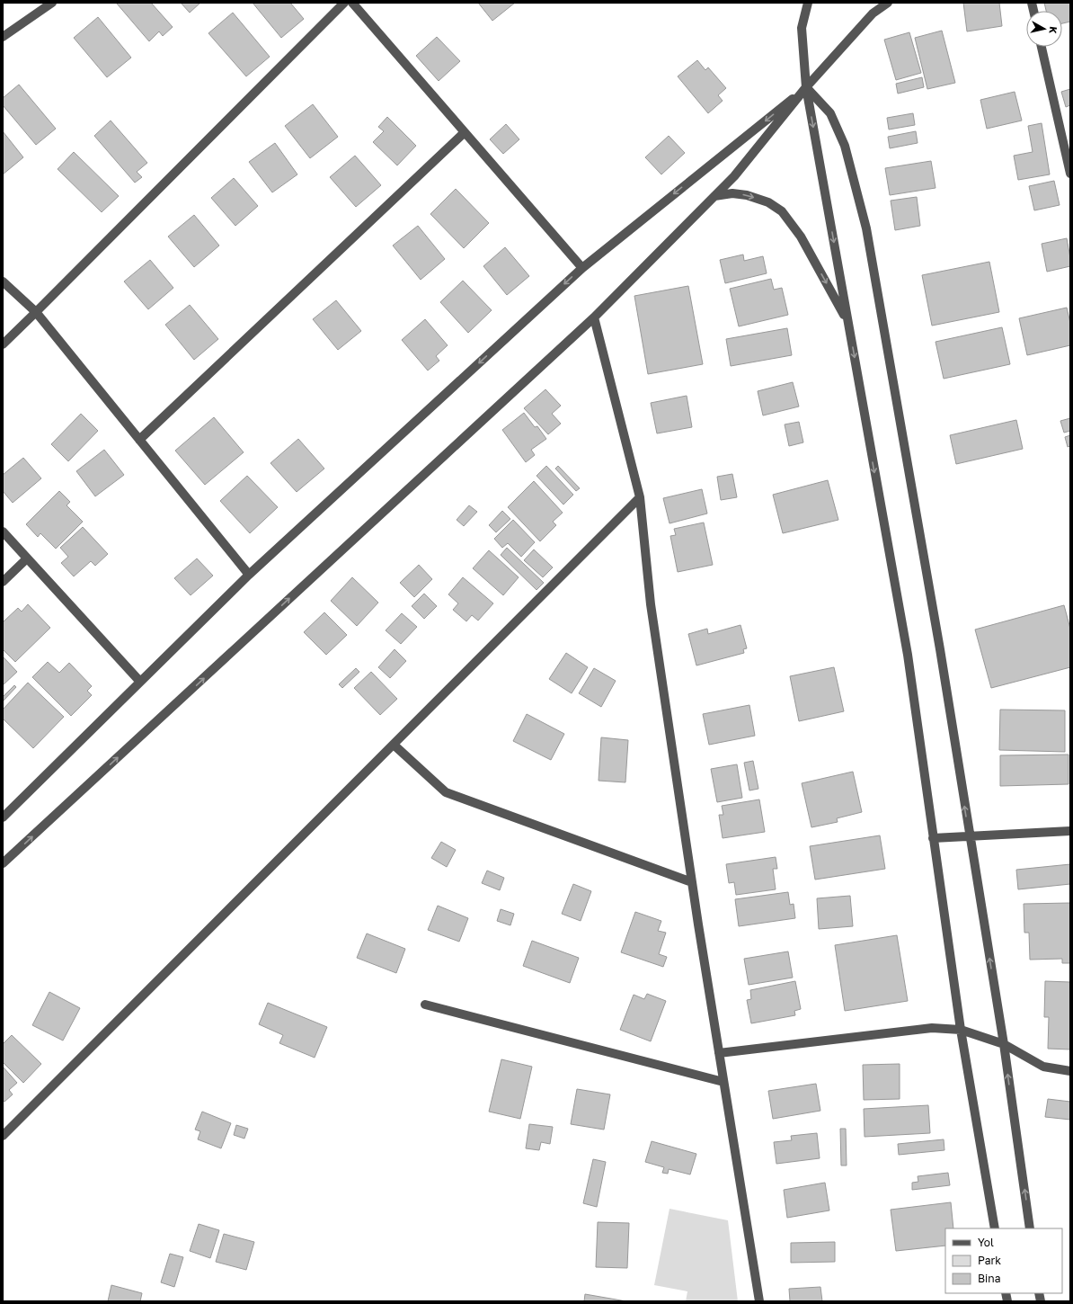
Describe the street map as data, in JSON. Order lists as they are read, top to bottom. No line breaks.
{"legend":["Yol","Park","Bina"],"north":"right"}
